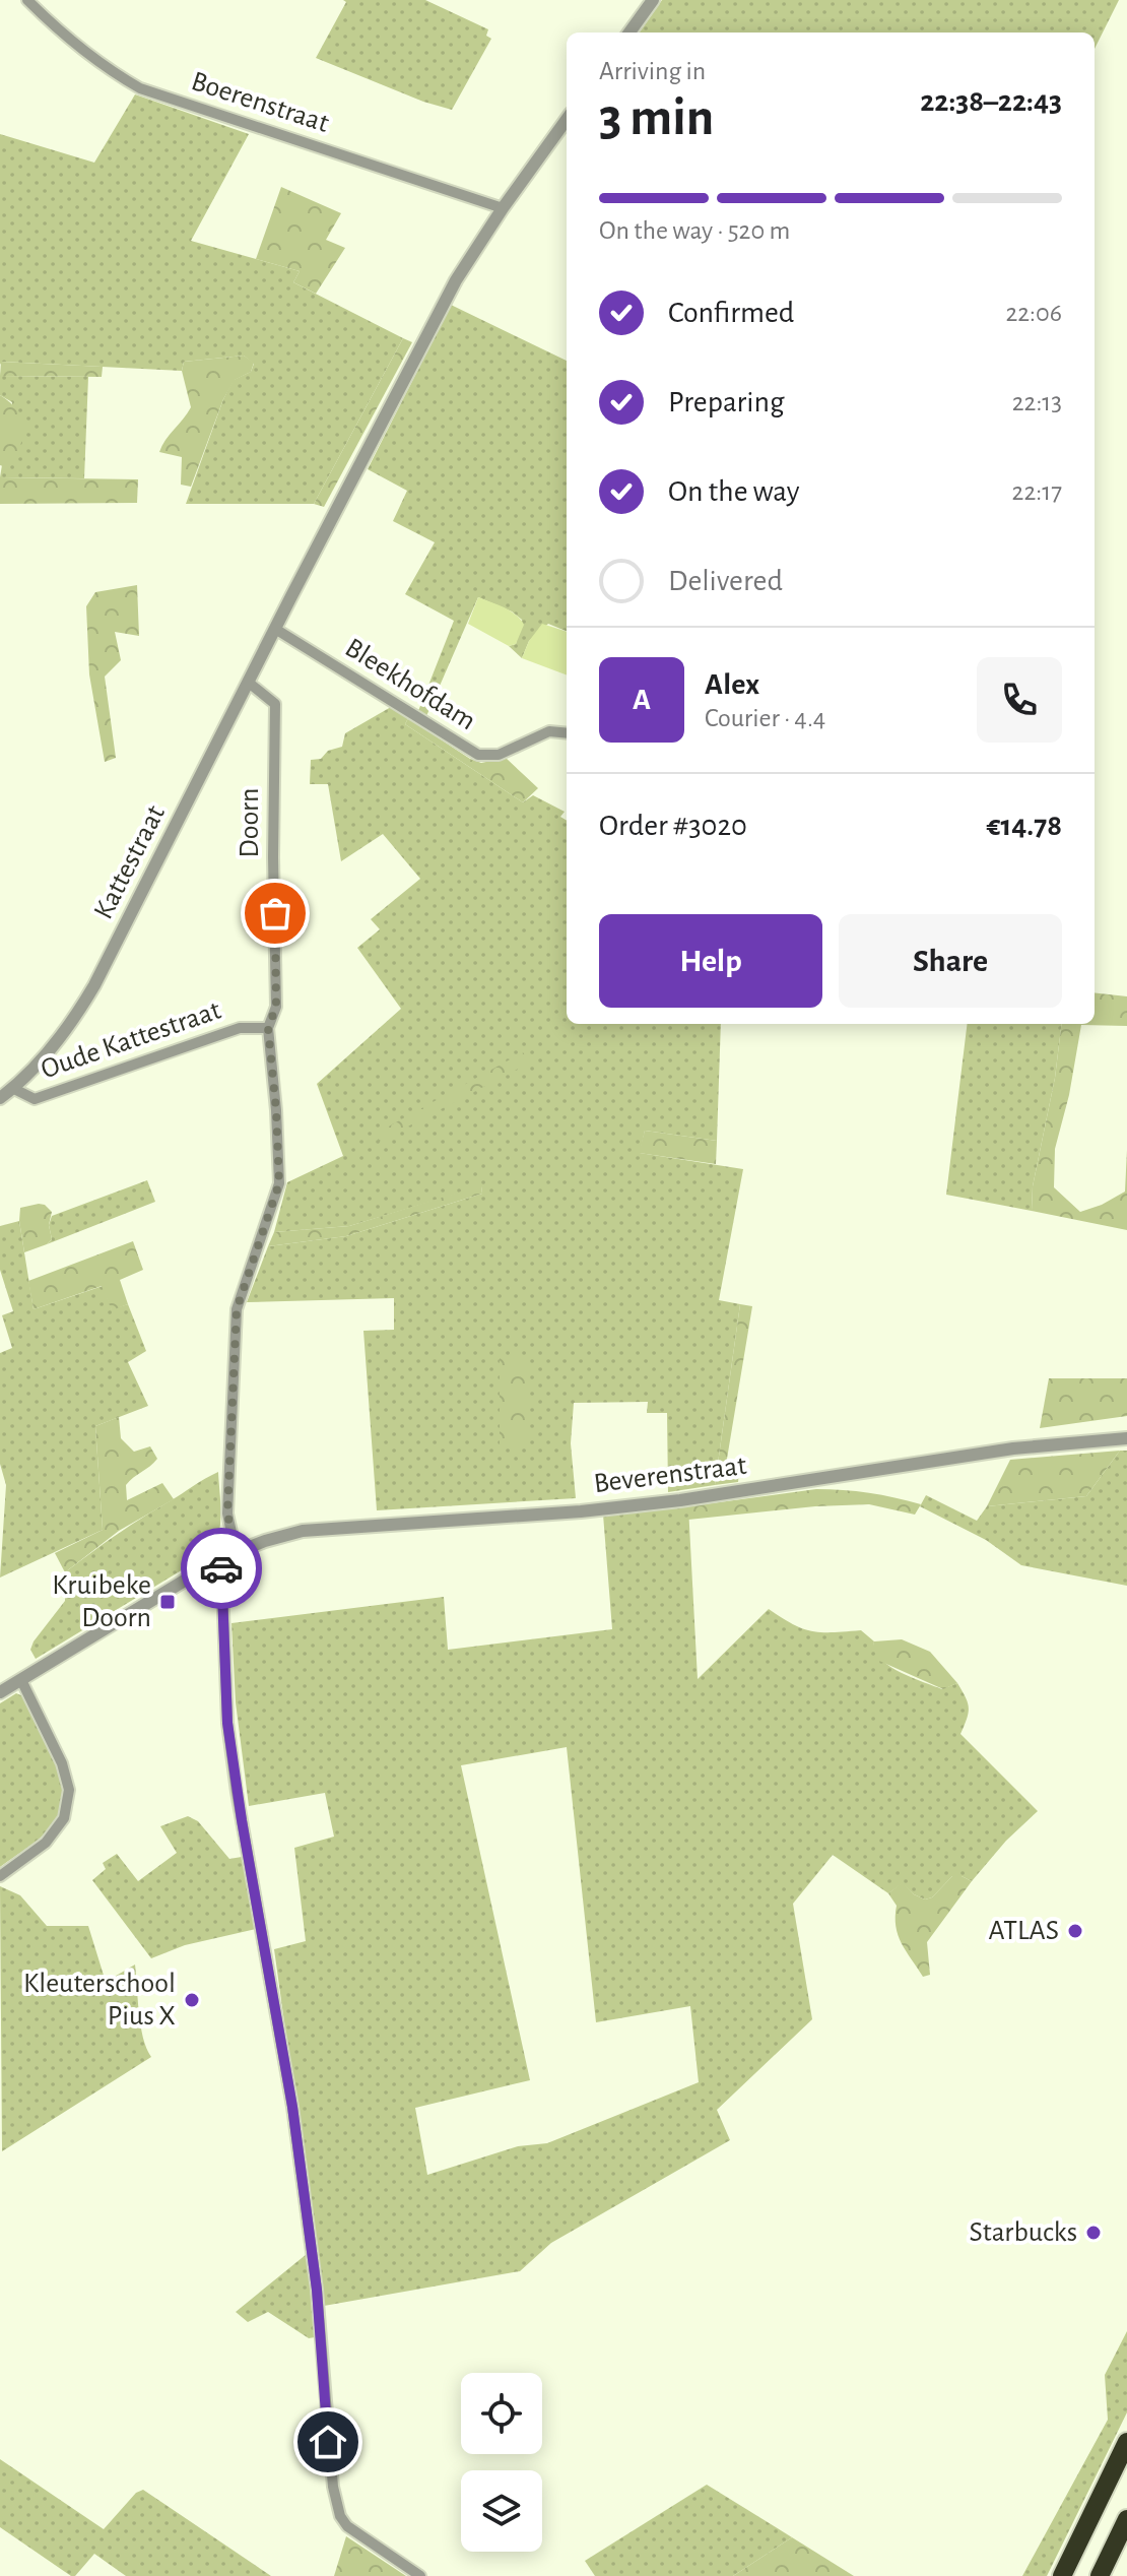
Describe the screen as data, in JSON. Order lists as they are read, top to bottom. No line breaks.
{"streets":{"street":["Boerenstraat","Bleekhofdam","Doorn","Kattestraat","Oude Kattestraat","Beverenstraat"]},"crossings":[["Bleekhofdam","Kattestraat"],["Doorn","Kattestraat"],["Doorn","Oude Kattestraat"],["Doorn","Beverenstraat"],["Kattestraat","Oude Kattestraat"]],"places":{"transit":["Kruibeke Doorn"],"other":["ATLAS","Kleuterschool Pius X","Starbucks"]},"page":{"heading":["3 min","Arriving in","22:38–22:43"],"panel":["Alex","Courier · 4.4","Order #3020","€14.78"],"bar":"On the way · 520 m","list":[["Confirmed","22:06"],["Preparing","22:13"],["On the way","22:17"],"Delivered"],"round":"A","buttons":["Help","Share"]}}
